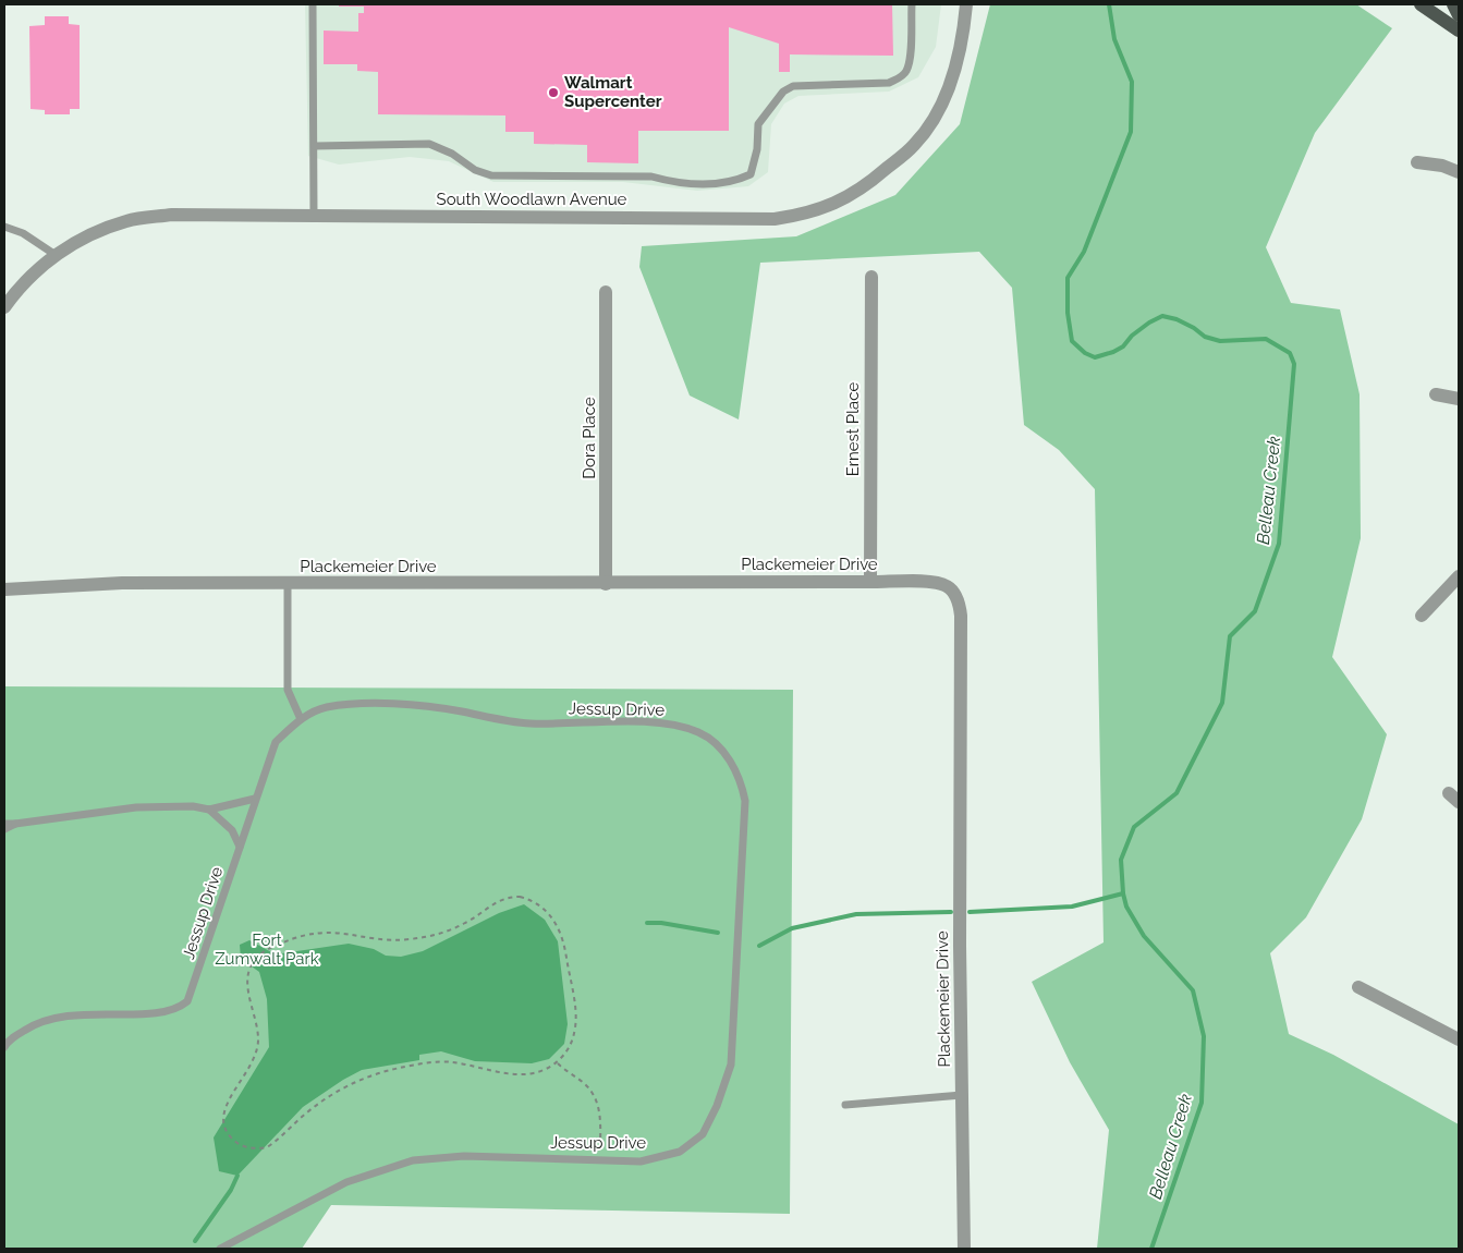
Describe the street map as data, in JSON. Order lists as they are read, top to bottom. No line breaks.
{"streets":{"street":["South Woodlawn Avenue","Ernest Place","Dora Place","Plackemeier Drive"],"lane":["Jessup Drive"]},"crossings":[["Ernest Place","Plackemeier Drive"],["Dora Place","Plackemeier Drive"]],"water":["Belleau Creek"],"parks":["Fort Zumwalt Park"],"places":["Walmart Supercenter"]}
